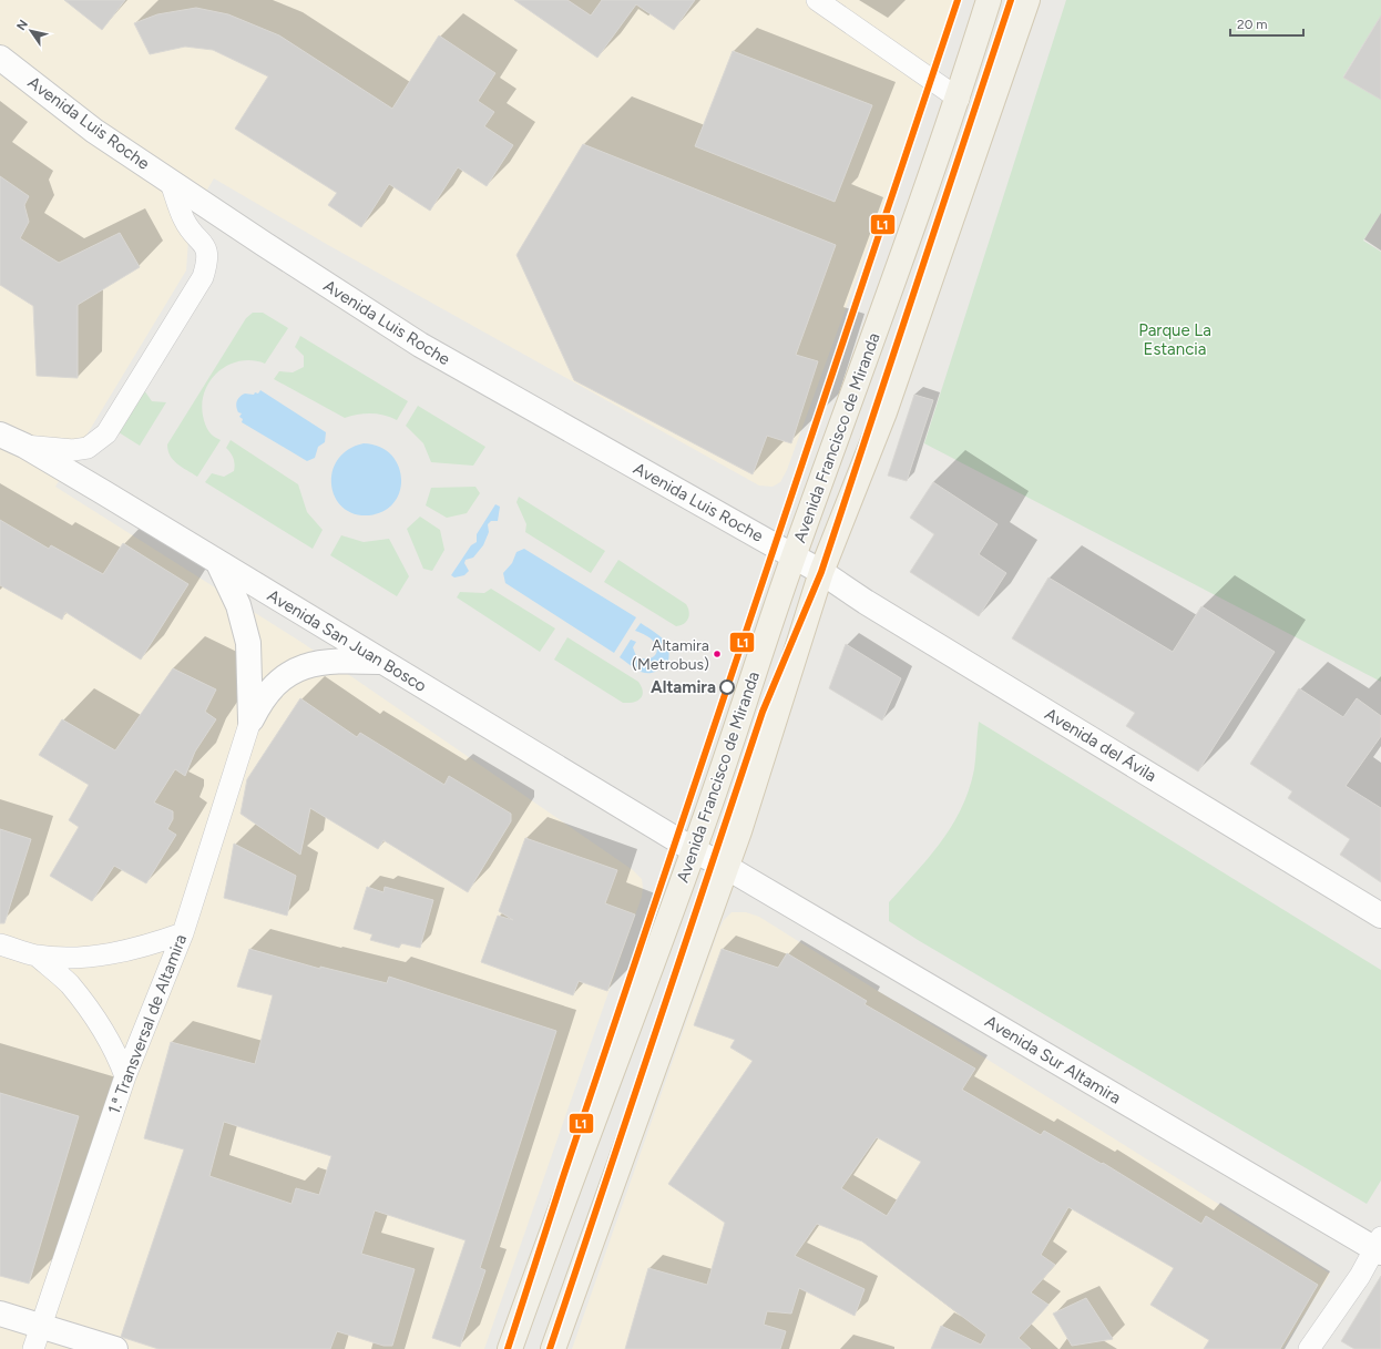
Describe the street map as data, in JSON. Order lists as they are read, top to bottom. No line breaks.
{"streets":{"main road":["Avenida Luis Roche","Avenida Francisco de Miranda","Avenida San Juan Bosco","Avenida del Ávila","Avenida Sur Altamira"],"street":["1.ª Transversal de Altamira"]},"crossings":[["Avenida Luis Roche","Avenida Francisco de Miranda"],["Avenida Luis Roche","Avenida del Ávila"],["Avenida Francisco de Miranda","Avenida San Juan Bosco"],["Avenida Francisco de Miranda","Avenida del Ávila"],["Avenida Francisco de Miranda","Avenida Sur Altamira"],["Avenida San Juan Bosco","Avenida Sur Altamira"]],"parks":["Parque La Estancia"],"places":["Altamira (Metrobus)","Altamira"],"lines":["transit line L1"],"scale_bar":"20 m","north":"top left"}
